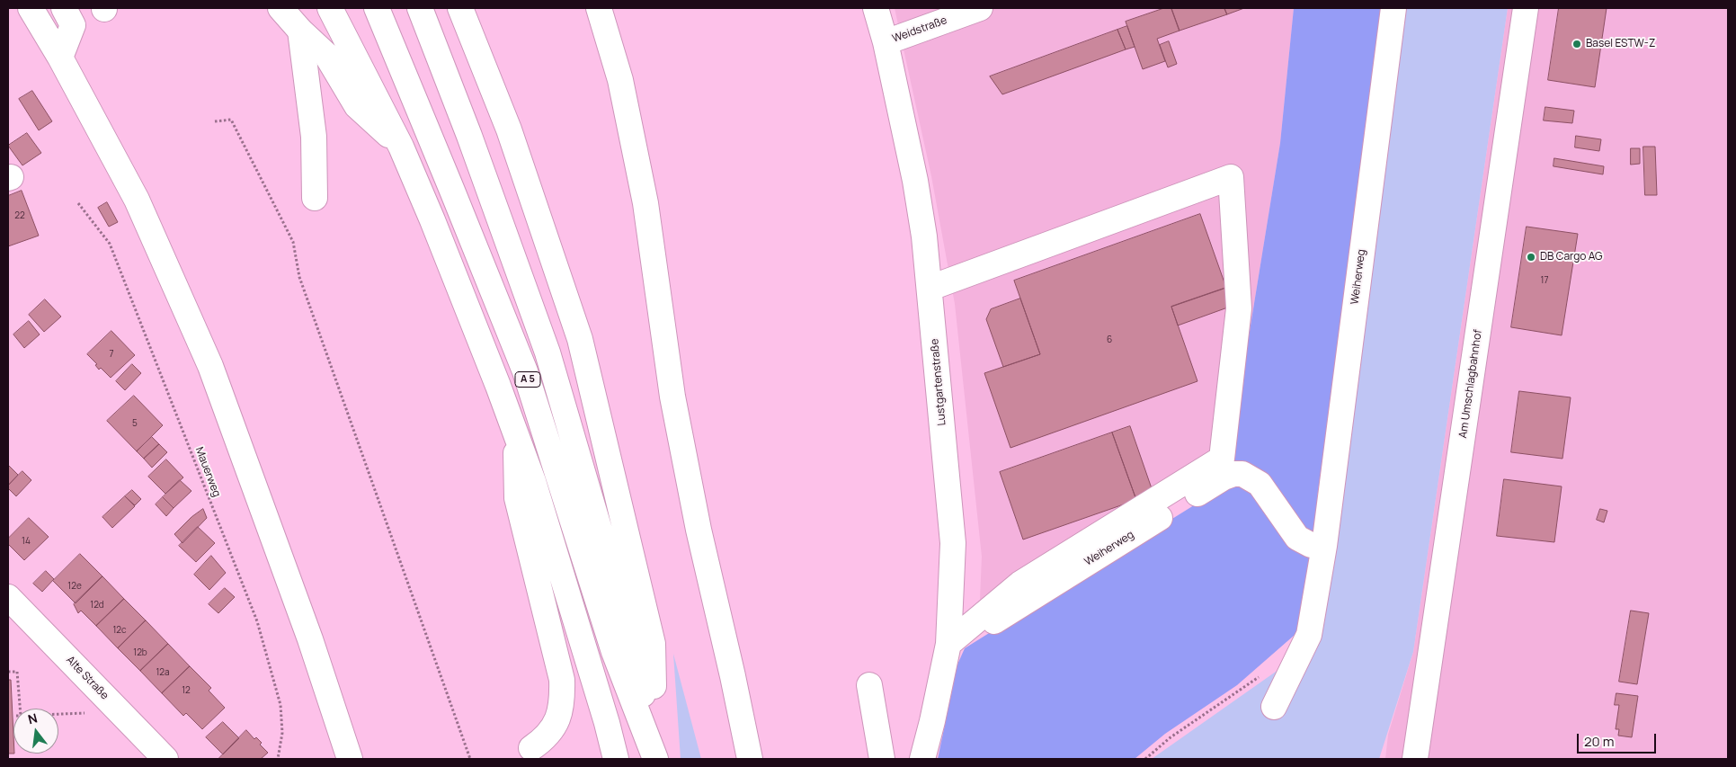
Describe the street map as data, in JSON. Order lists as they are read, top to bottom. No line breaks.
{"streets":{"main road":["Weidstraße","Weiherweg","A 5","Lustgartenstraße","Am Umschlagbahnhof","Alte Straße"],"path":["Mauerweg"]},"crossings":[["Weidstraße","Lustgartenstraße"],["Weiherweg","Lustgartenstraße"]],"places":["Basel ESTW-Z","DB Cargo AG"],"house_numbers":["22","17","6","7","5","14","12e","12d","12c","12b","12a","12"],"scale_bar":"20 m","north":"top"}
